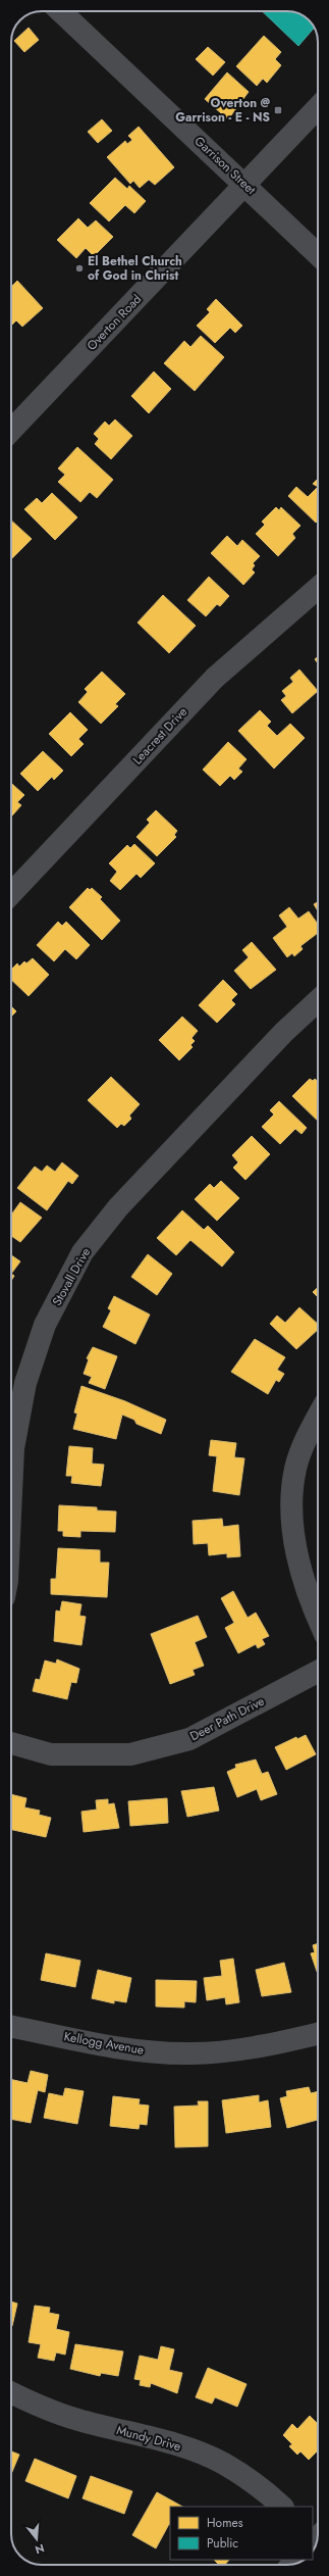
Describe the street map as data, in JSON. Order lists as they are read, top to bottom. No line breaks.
{"streets":{"street":["Garrison Street","Overton Road","Leacrest Drive","Stovall Drive","Deer Path Drive","Kellogg Avenue","Mundy Drive"]},"crossings":[["Garrison Street","Overton Road"]],"places":{"transit":["Overton @ Garrison - E - NS"],"other":["El Bethel Church of God in Christ"]},"legend":["Homes","Public"],"north":"bottom"}
